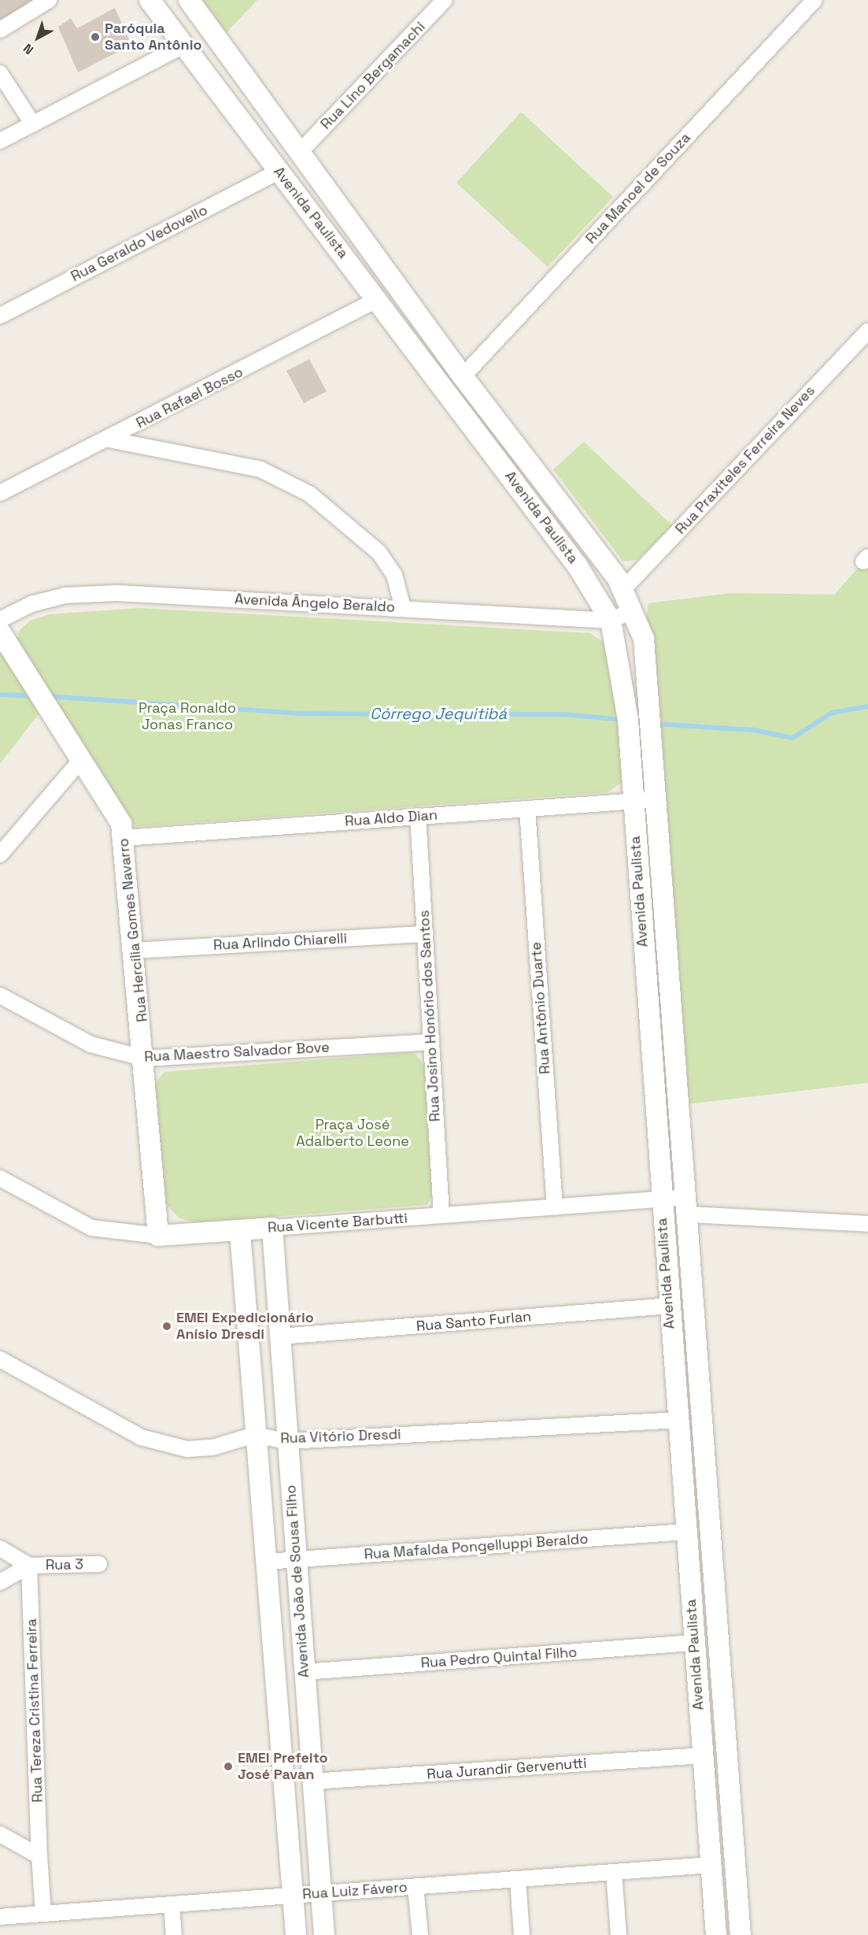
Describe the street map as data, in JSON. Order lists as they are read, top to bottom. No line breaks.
{"streets":{"street":["Rua Lino Bergamachi","Rua Manoel de Souza","Avenida Paulista","Rua Geraldo Vedovello","Rua Rafael Bosso","Rua Praxiteles Ferreira Neves","Avenida Ângelo Beraldo","Rua Aldo Dian","Rua Hercília Gomes Navarro","Rua Arlindo Chiarelli","Rua Antônio Duarte","Rua Josino Honório dos Santos","Rua Maestro Salvador Bove","Rua Vicente Barbutti","Rua Santo Furlan","Rua Vitório Dresdi","Rua Mafalda Pongelluppi Beraldo","Rua 3","Avenida João de Sousa Filho","Rua Pedro Quintal Filho","Rua Tereza Cristina Ferreira","Rua Jurandir Gervenutti","Rua Luiz Fávero"]},"crossings":[["Rua Lino Bergamachi","Avenida Paulista"],["Rua Manoel de Souza","Avenida Paulista"],["Avenida Paulista","Rua Geraldo Vedovello"],["Avenida Paulista","Rua Rafael Bosso"],["Avenida Paulista","Rua Praxiteles Ferreira Neves"],["Avenida Paulista","Avenida Ângelo Beraldo"],["Avenida Paulista","Rua Aldo Dian"],["Avenida Paulista","Rua Vicente Barbutti"],["Avenida Paulista","Rua Santo Furlan"],["Avenida Paulista","Rua Vitório Dresdi"],["Avenida Paulista","Rua Mafalda Pongelluppi Beraldo"],["Avenida Paulista","Rua Pedro Quintal Filho"],["Avenida Paulista","Rua Jurandir Gervenutti"],["Avenida Paulista","Rua Luiz Fávero"],["Rua Aldo Dian","Rua Hercília Gomes Navarro"],["Rua Aldo Dian","Rua Antônio Duarte"],["Rua Aldo Dian","Rua Josino Honório dos Santos"],["Rua Hercília Gomes Navarro","Rua Arlindo Chiarelli"],["Rua Hercília Gomes Navarro","Rua Maestro Salvador Bove"],["Rua Hercília Gomes Navarro","Rua Vicente Barbutti"],["Rua Arlindo Chiarelli","Rua Josino Honório dos Santos"],["Rua Antônio Duarte","Rua Vicente Barbutti"],["Rua Josino Honório dos Santos","Rua Maestro Salvador Bove"],["Rua Josino Honório dos Santos","Rua Vicente Barbutti"],["Rua Vicente Barbutti","Avenida João de Sousa Filho"],["Rua Santo Furlan","Avenida João de Sousa Filho"],["Rua Vitório Dresdi","Avenida João de Sousa Filho"],["Rua Mafalda Pongelluppi Beraldo","Avenida João de Sousa Filho"],["Rua 3","Rua Tereza Cristina Ferreira"],["Avenida João de Sousa Filho","Rua Pedro Quintal Filho"],["Avenida João de Sousa Filho","Rua Jurandir Gervenutti"],["Avenida João de Sousa Filho","Rua Luiz Fávero"],["Rua Tereza Cristina Ferreira","Rua Luiz Fávero"]],"water":["Córrego Jequitibá"],"parks":["Praça Ronaldo Jonas Franco","Praça José Adalberto Leone"],"places":["Paróquia Santo Antônio","EMEI Expedicionário Anísio Dresdi","EMEI Prefeito José Pavan"],"north":"bottom left"}
